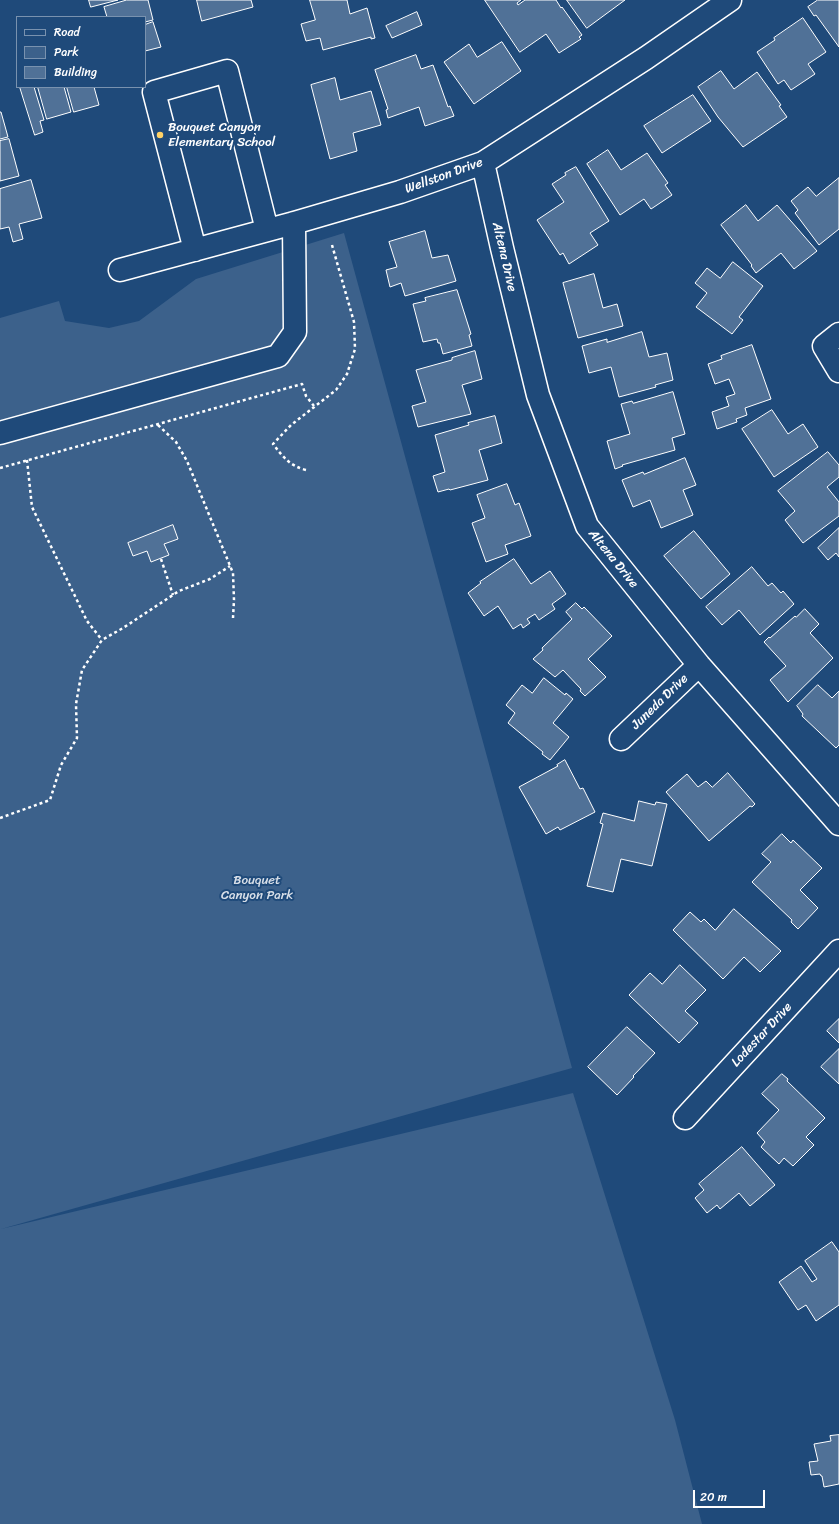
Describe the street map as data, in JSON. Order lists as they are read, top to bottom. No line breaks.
{"streets":{"street":["Wellston Drive","Altena Drive","Juneda Drive","Lodestar Drive"]},"crossings":[["Wellston Drive","Altena Drive"],["Altena Drive","Juneda Drive"]],"parks":["Bouquet Canyon Park"],"places":["Bouquet Canyon Elementary School"],"legend":["Road","Park","Building"],"scale_bar":"20 m"}
